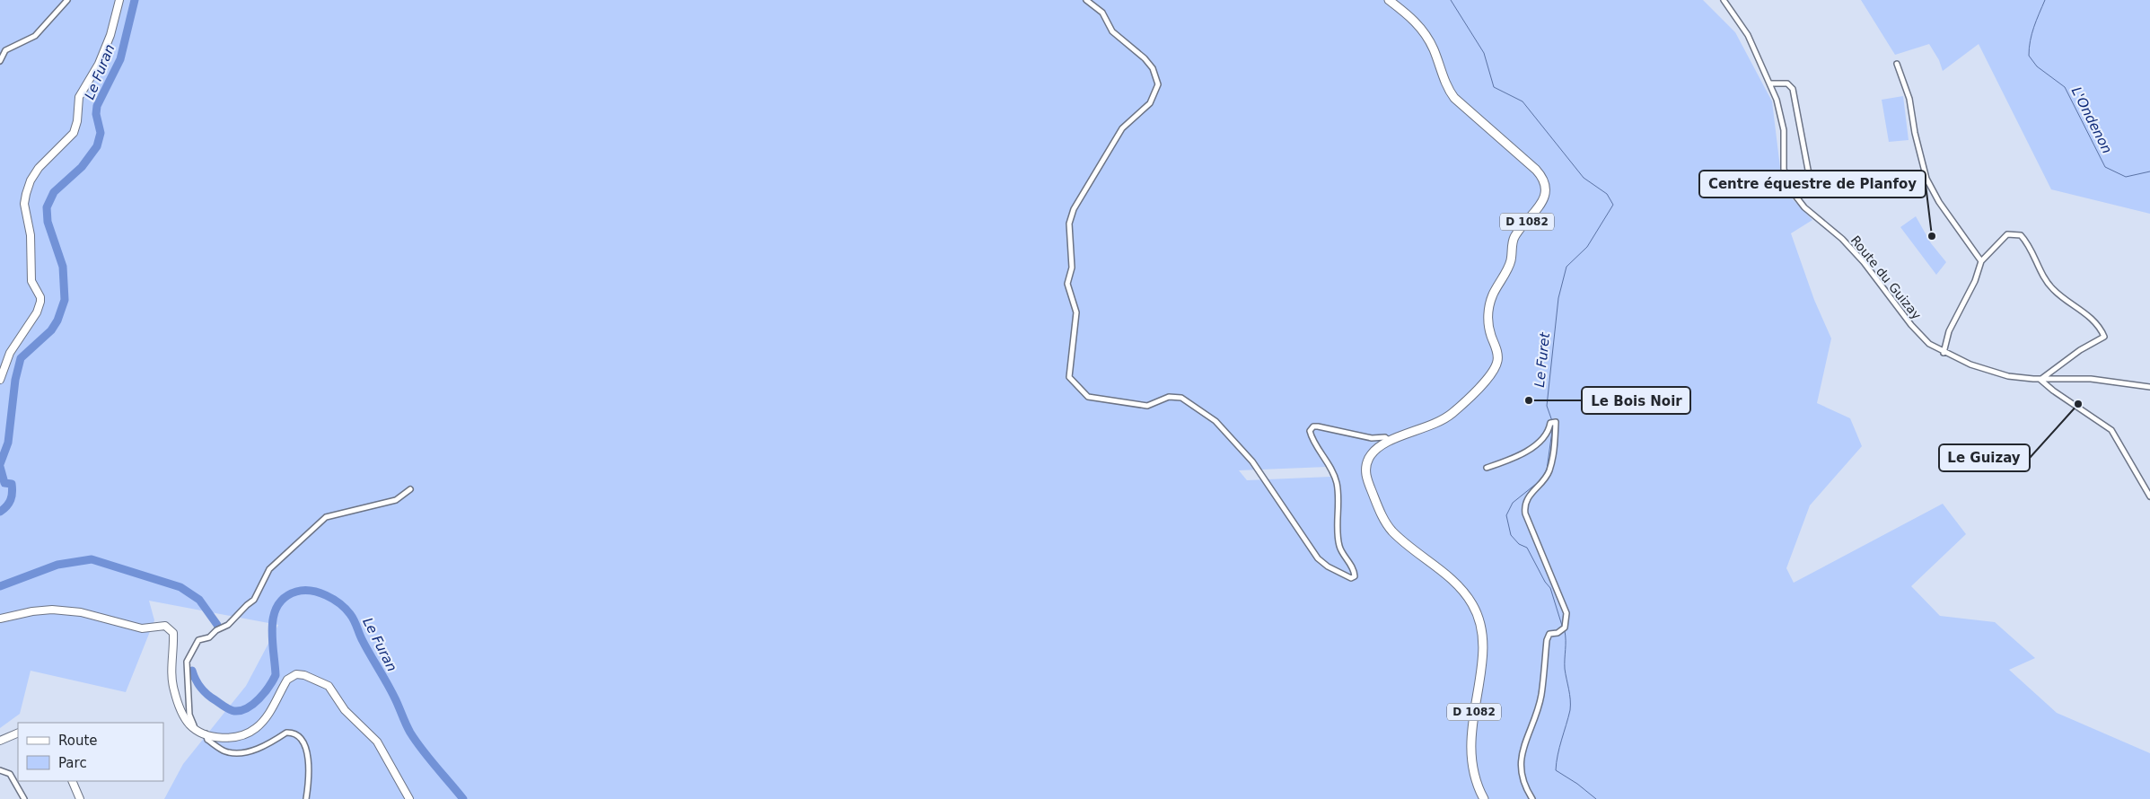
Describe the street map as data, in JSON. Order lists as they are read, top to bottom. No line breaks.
{"streets":{"main road":["D 1082"],"street":["Route du Guizay"]},"water":["Le Furan","L'Ondenon","Le Furet"],"places":["Centre équestre de Planfoy","Le Bois Noir","Le Guizay"],"legend":["Route","Parc"]}
